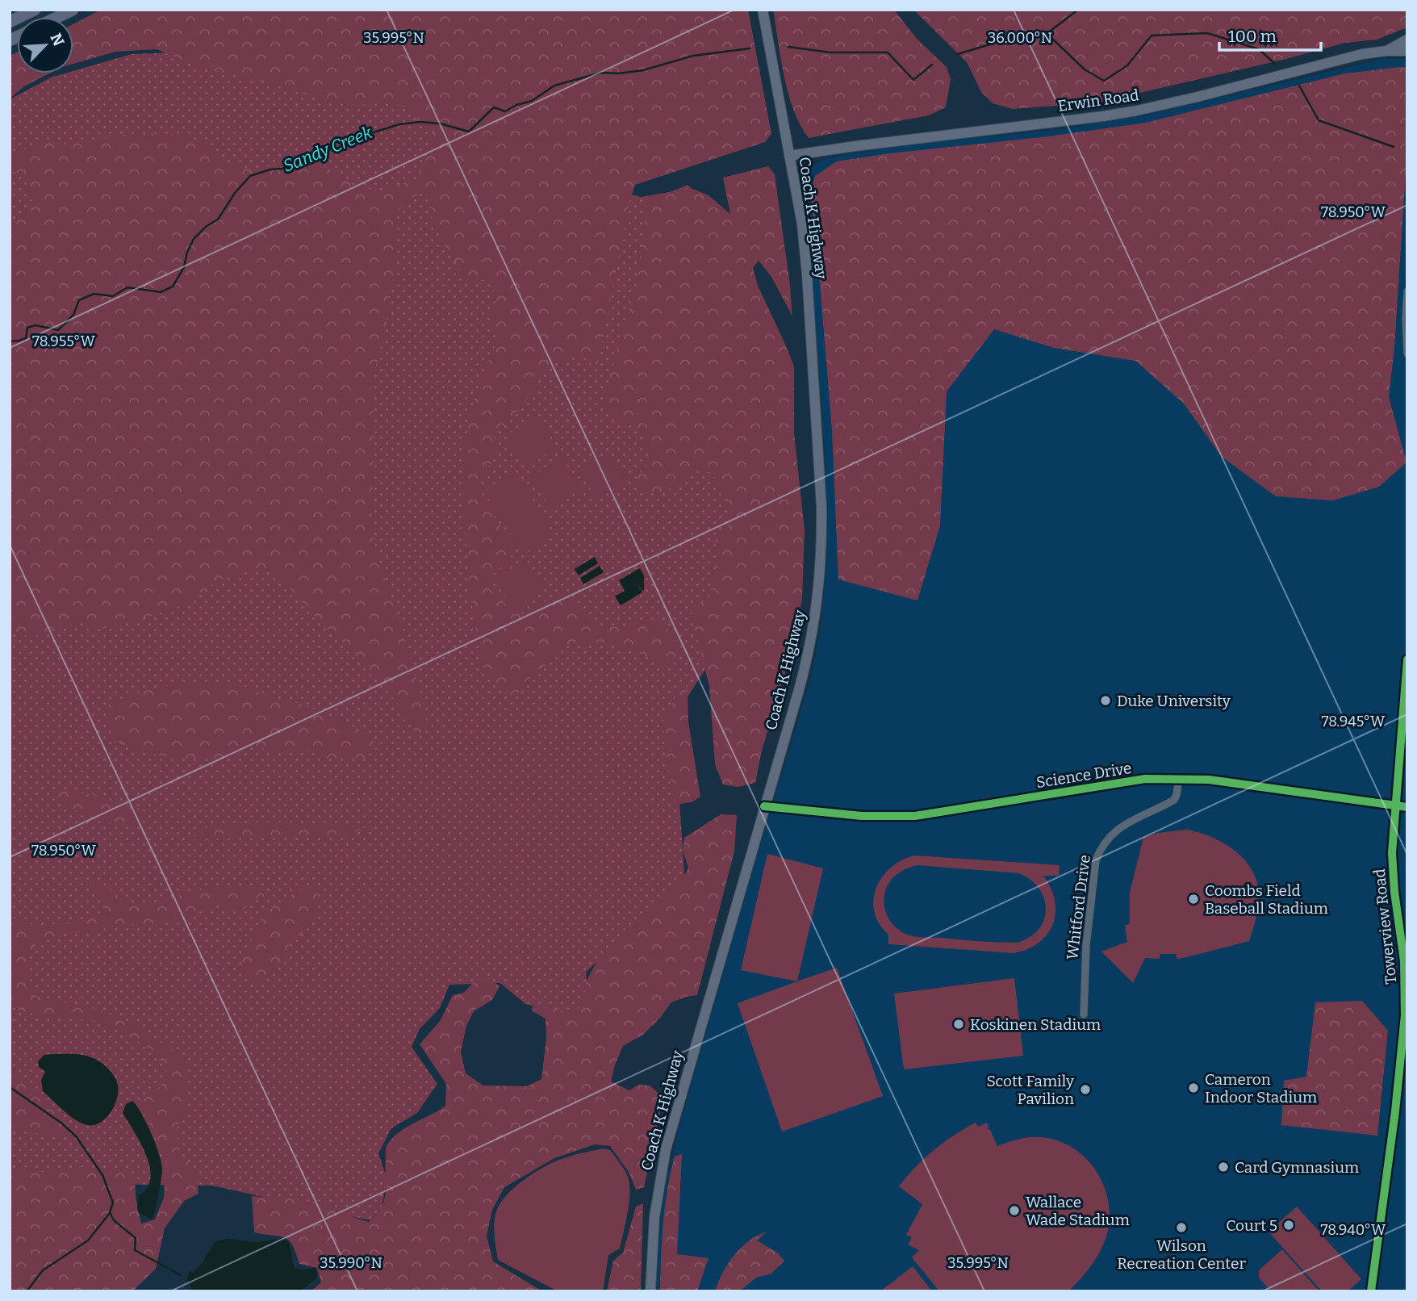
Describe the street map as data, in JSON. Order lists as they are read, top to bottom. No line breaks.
{"streets":{"main road":["Erwin Road","Coach K Highway"],"street":["Science Drive","Whitford Drive","Towerview Road"]},"crossings":[["Erwin Road","Coach K Highway"],["Coach K Highway","Science Drive"],["Science Drive","Whitford Drive"],["Science Drive","Towerview Road"]],"water":["Sandy Creek"],"places":["Duke University","Coombs Field Baseball Stadium","Koskinen Stadium","Cameron Indoor Stadium","Scott Family Pavilion","Card Gymnasium","Wallace Wade Stadium","Court 5","Wilson Recreation Center"],"scale_bar":"100 m","north":"top right","coordinates":["35.995°N","36.000°N","78.950°W","78.955°W","78.945°W","78.940°W","35.990°N"]}
